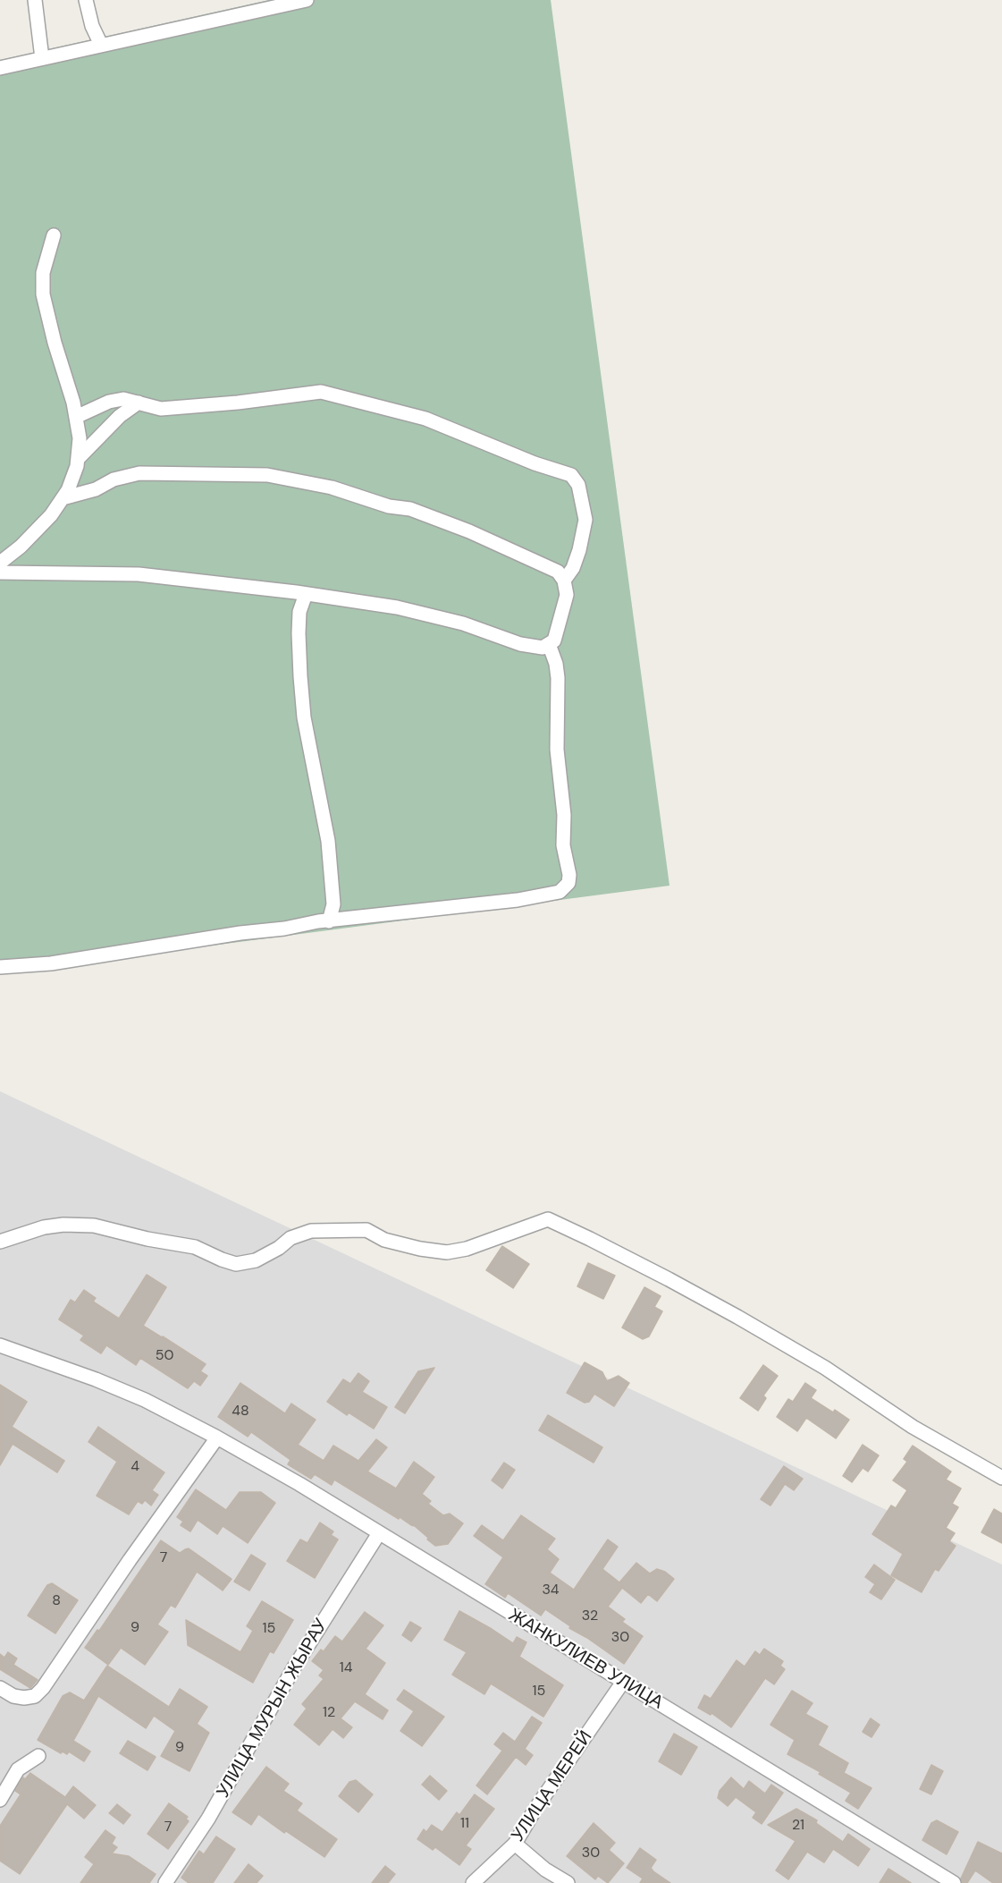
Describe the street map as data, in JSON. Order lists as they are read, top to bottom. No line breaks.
{"streets":{"street":["ЖАНКУЛИЕВ УЛИЦА","УЛИЦА МУРЫН ЖЫРАУ","УЛИЦА МЕРЕЙ"]},"crossings":[["ЖАНКУЛИЕВ УЛИЦА","УЛИЦА МУРЫН ЖЫРАУ"],["ЖАНКУЛИЕВ УЛИЦА","УЛИЦА МЕРЕЙ"]],"house_numbers":["50","48","4","7","34","8","32","9","15","30","14","15","12","9","11","21","7","30"]}
